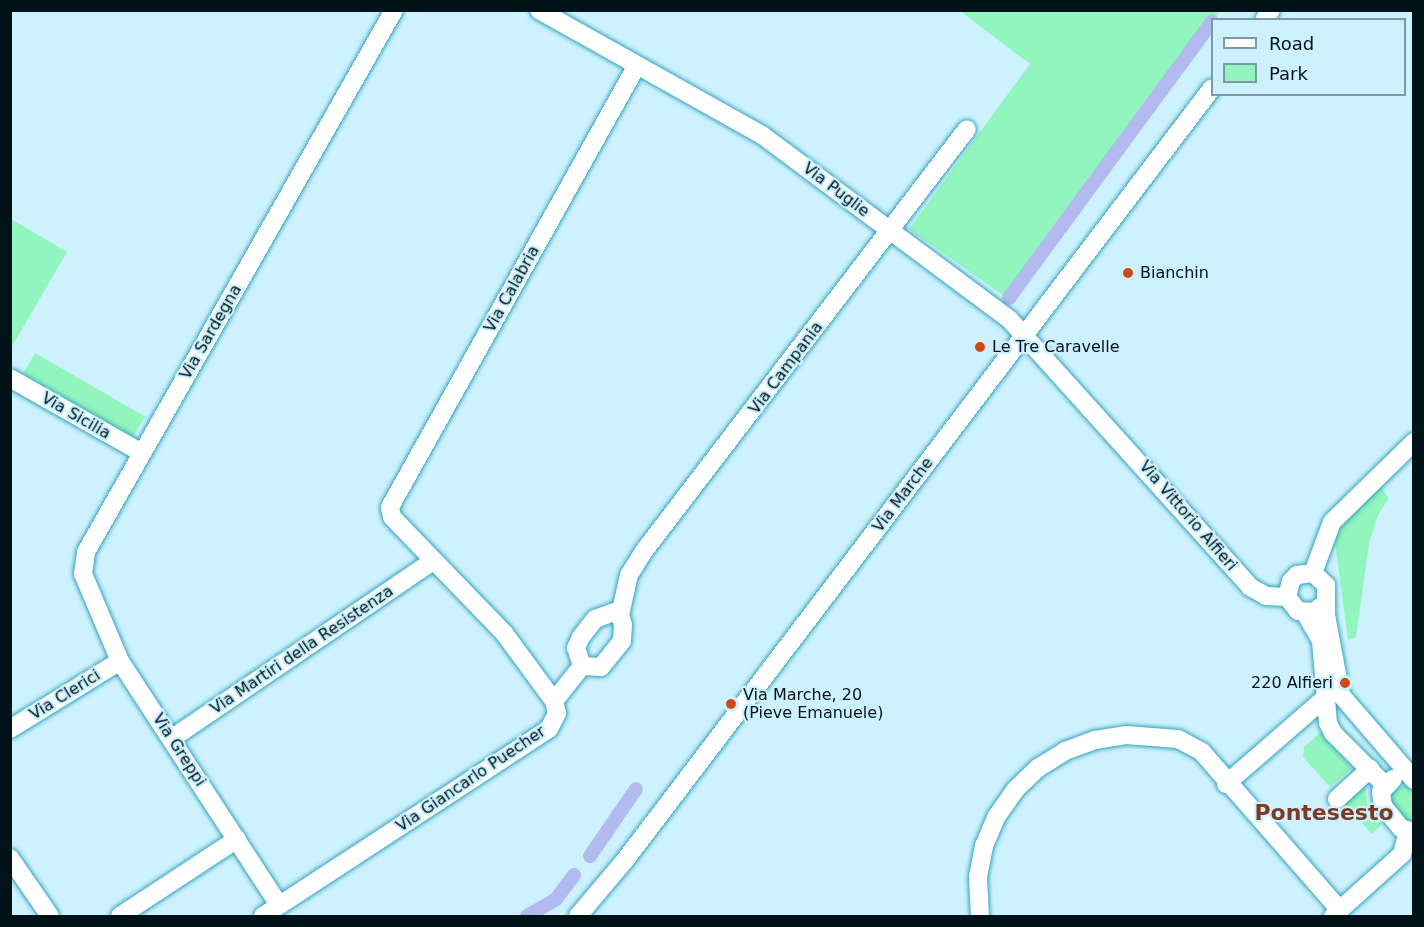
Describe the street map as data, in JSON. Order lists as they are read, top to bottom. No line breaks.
{"streets":{"street":["Via Puglie","Via Calabria","Via Sardegna","Via Campania","Via Sicilia","Via Marche","Via Vittorio Alfieri","Via Martiri della Resistenza","Via Clerici","Via Greppi","Via Giancarlo Puecher"]},"crossings":[["Via Puglie","Via Calabria"],["Via Puglie","Via Campania"],["Via Puglie","Via Marche"],["Via Puglie","Via Vittorio Alfieri"],["Via Calabria","Via Martiri della Resistenza"],["Via Sardegna","Via Sicilia"],["Via Sardegna","Via Clerici"],["Via Sardegna","Via Greppi"],["Via Martiri della Resistenza","Via Greppi"],["Via Clerici","Via Greppi"],["Via Greppi","Via Giancarlo Puecher"]],"districts":["Pontesesto"],"places":["Bianchin","Le Tre Caravelle","220 Alfieri","Via Marche, 20 (Pieve Emanuele)"],"legend":["Road","Park"]}
